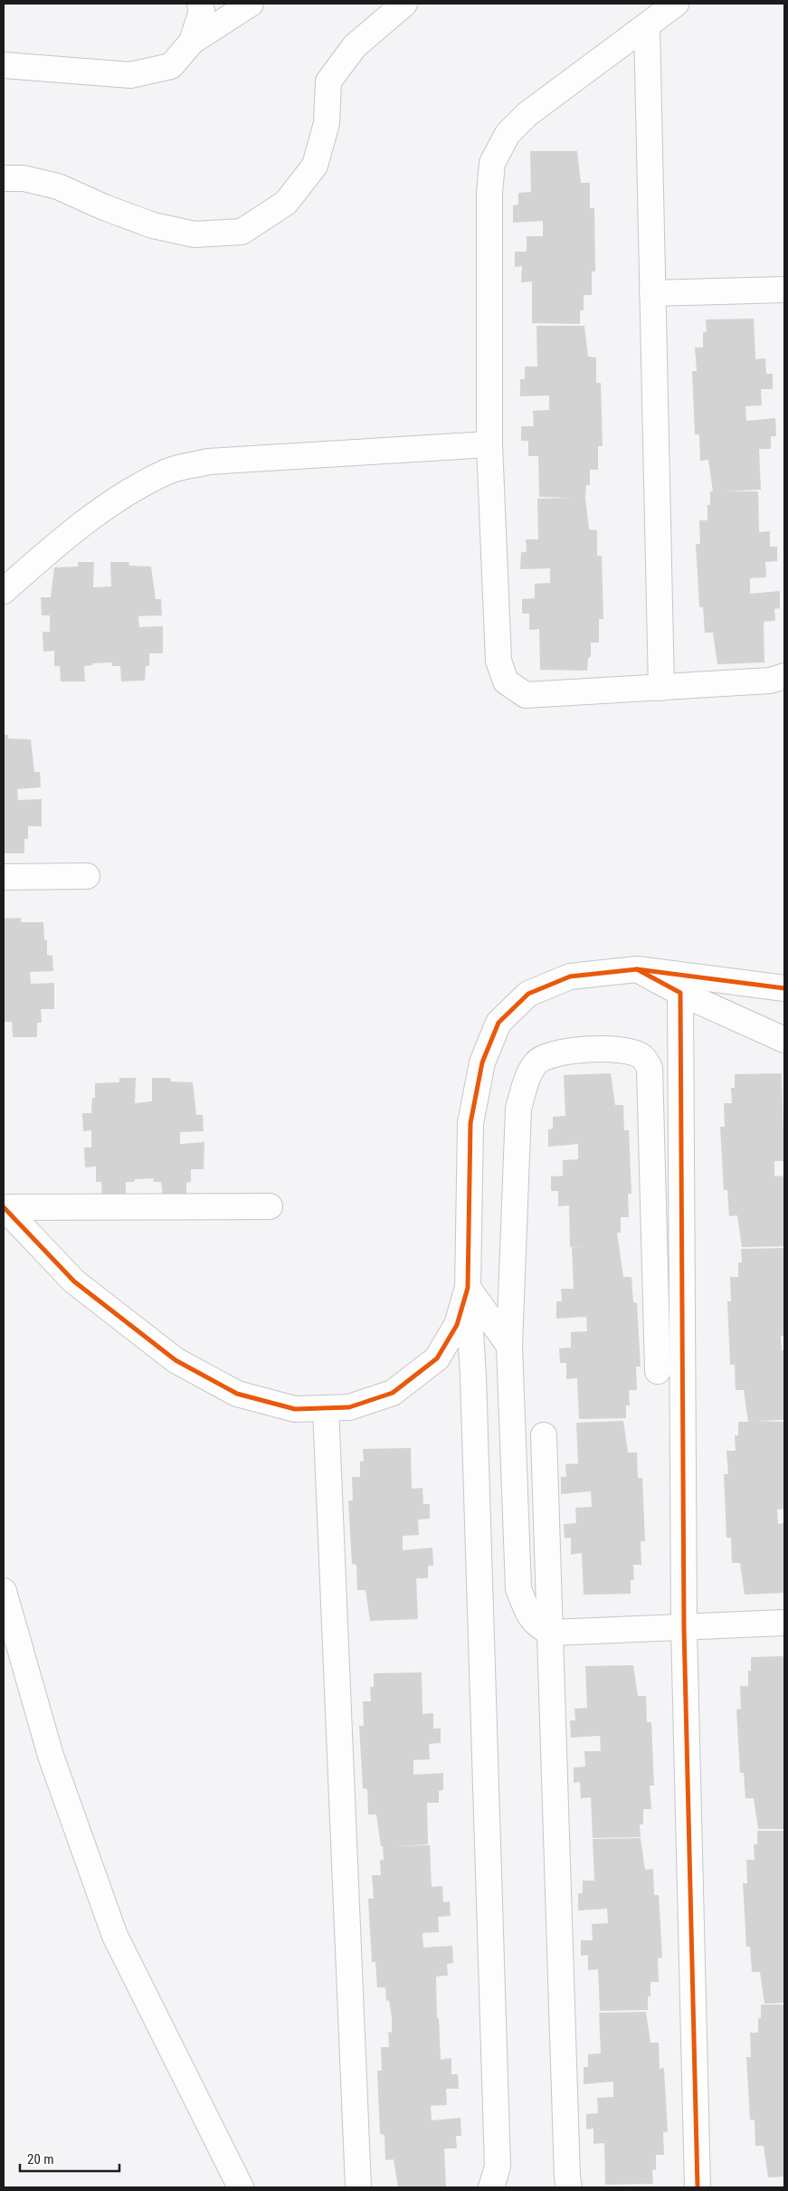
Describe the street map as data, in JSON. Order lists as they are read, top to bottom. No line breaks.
{"scale_bar":"20 m"}
